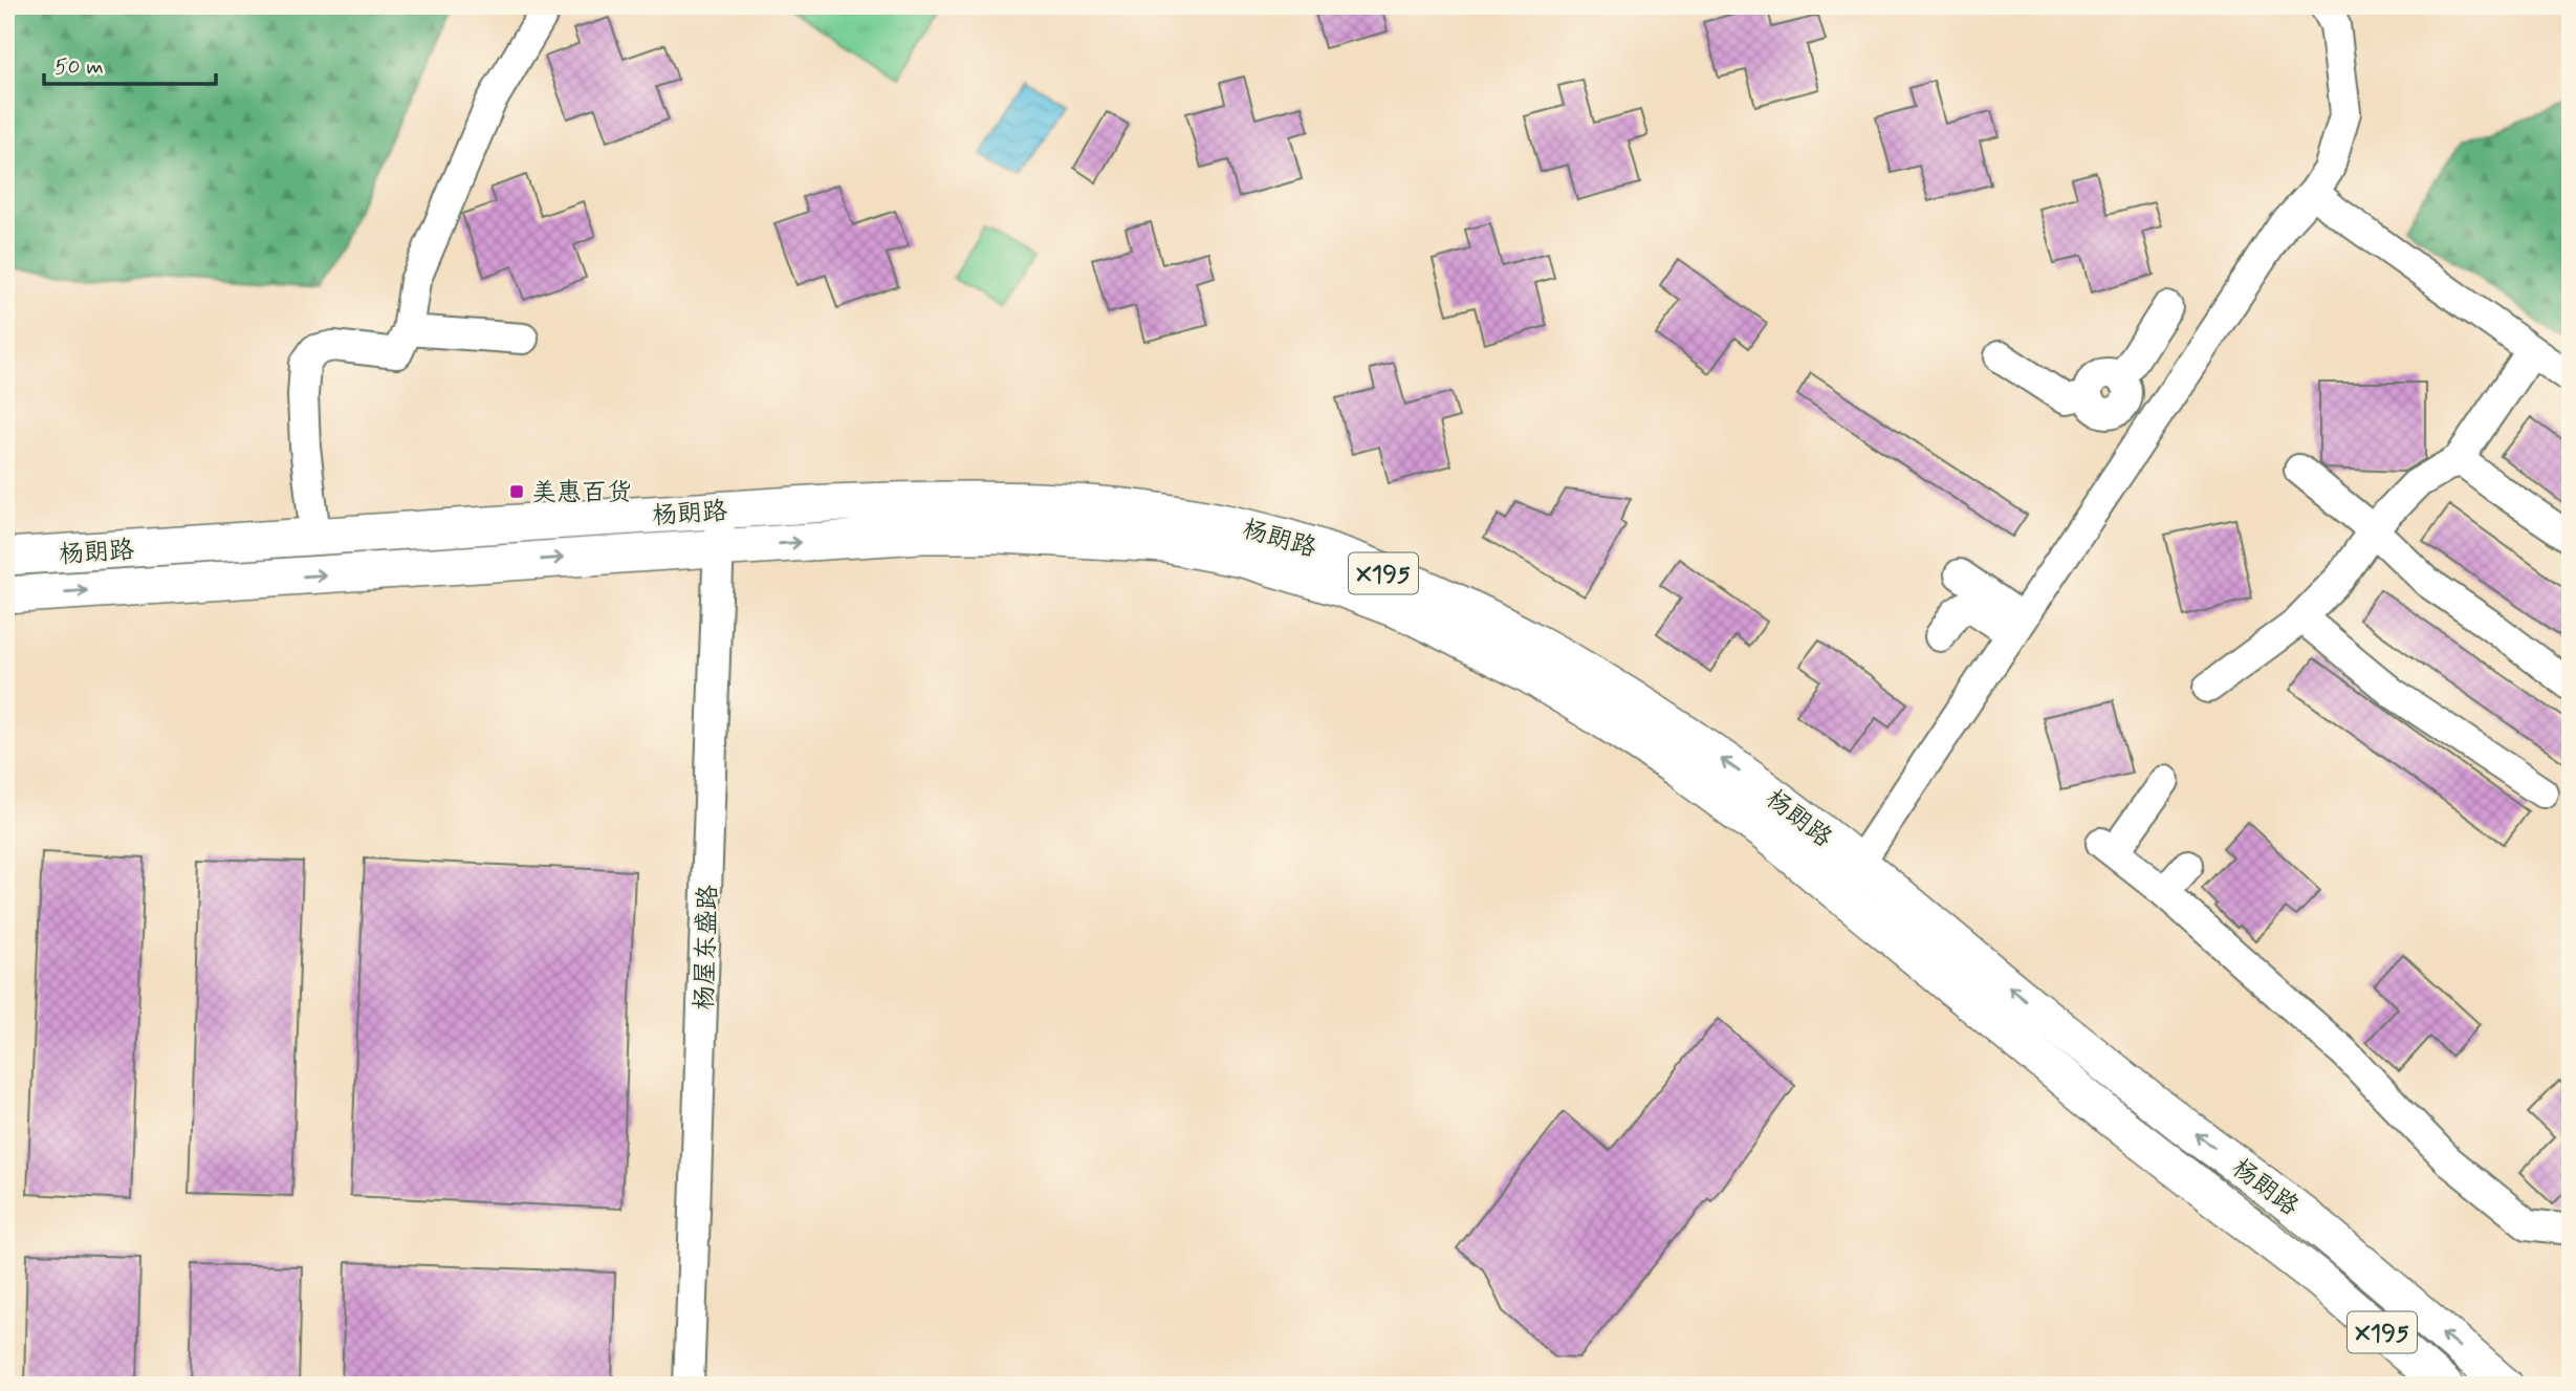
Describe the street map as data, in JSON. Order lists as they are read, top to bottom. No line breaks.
{"streets":{"main road":["杨朗路","X195"],"street":["杨屋东盛路"]},"crossings":[["杨朗路","杨屋东盛路"]],"places":{"transit":["美惠百货"]},"scale_bar":"50 m"}
